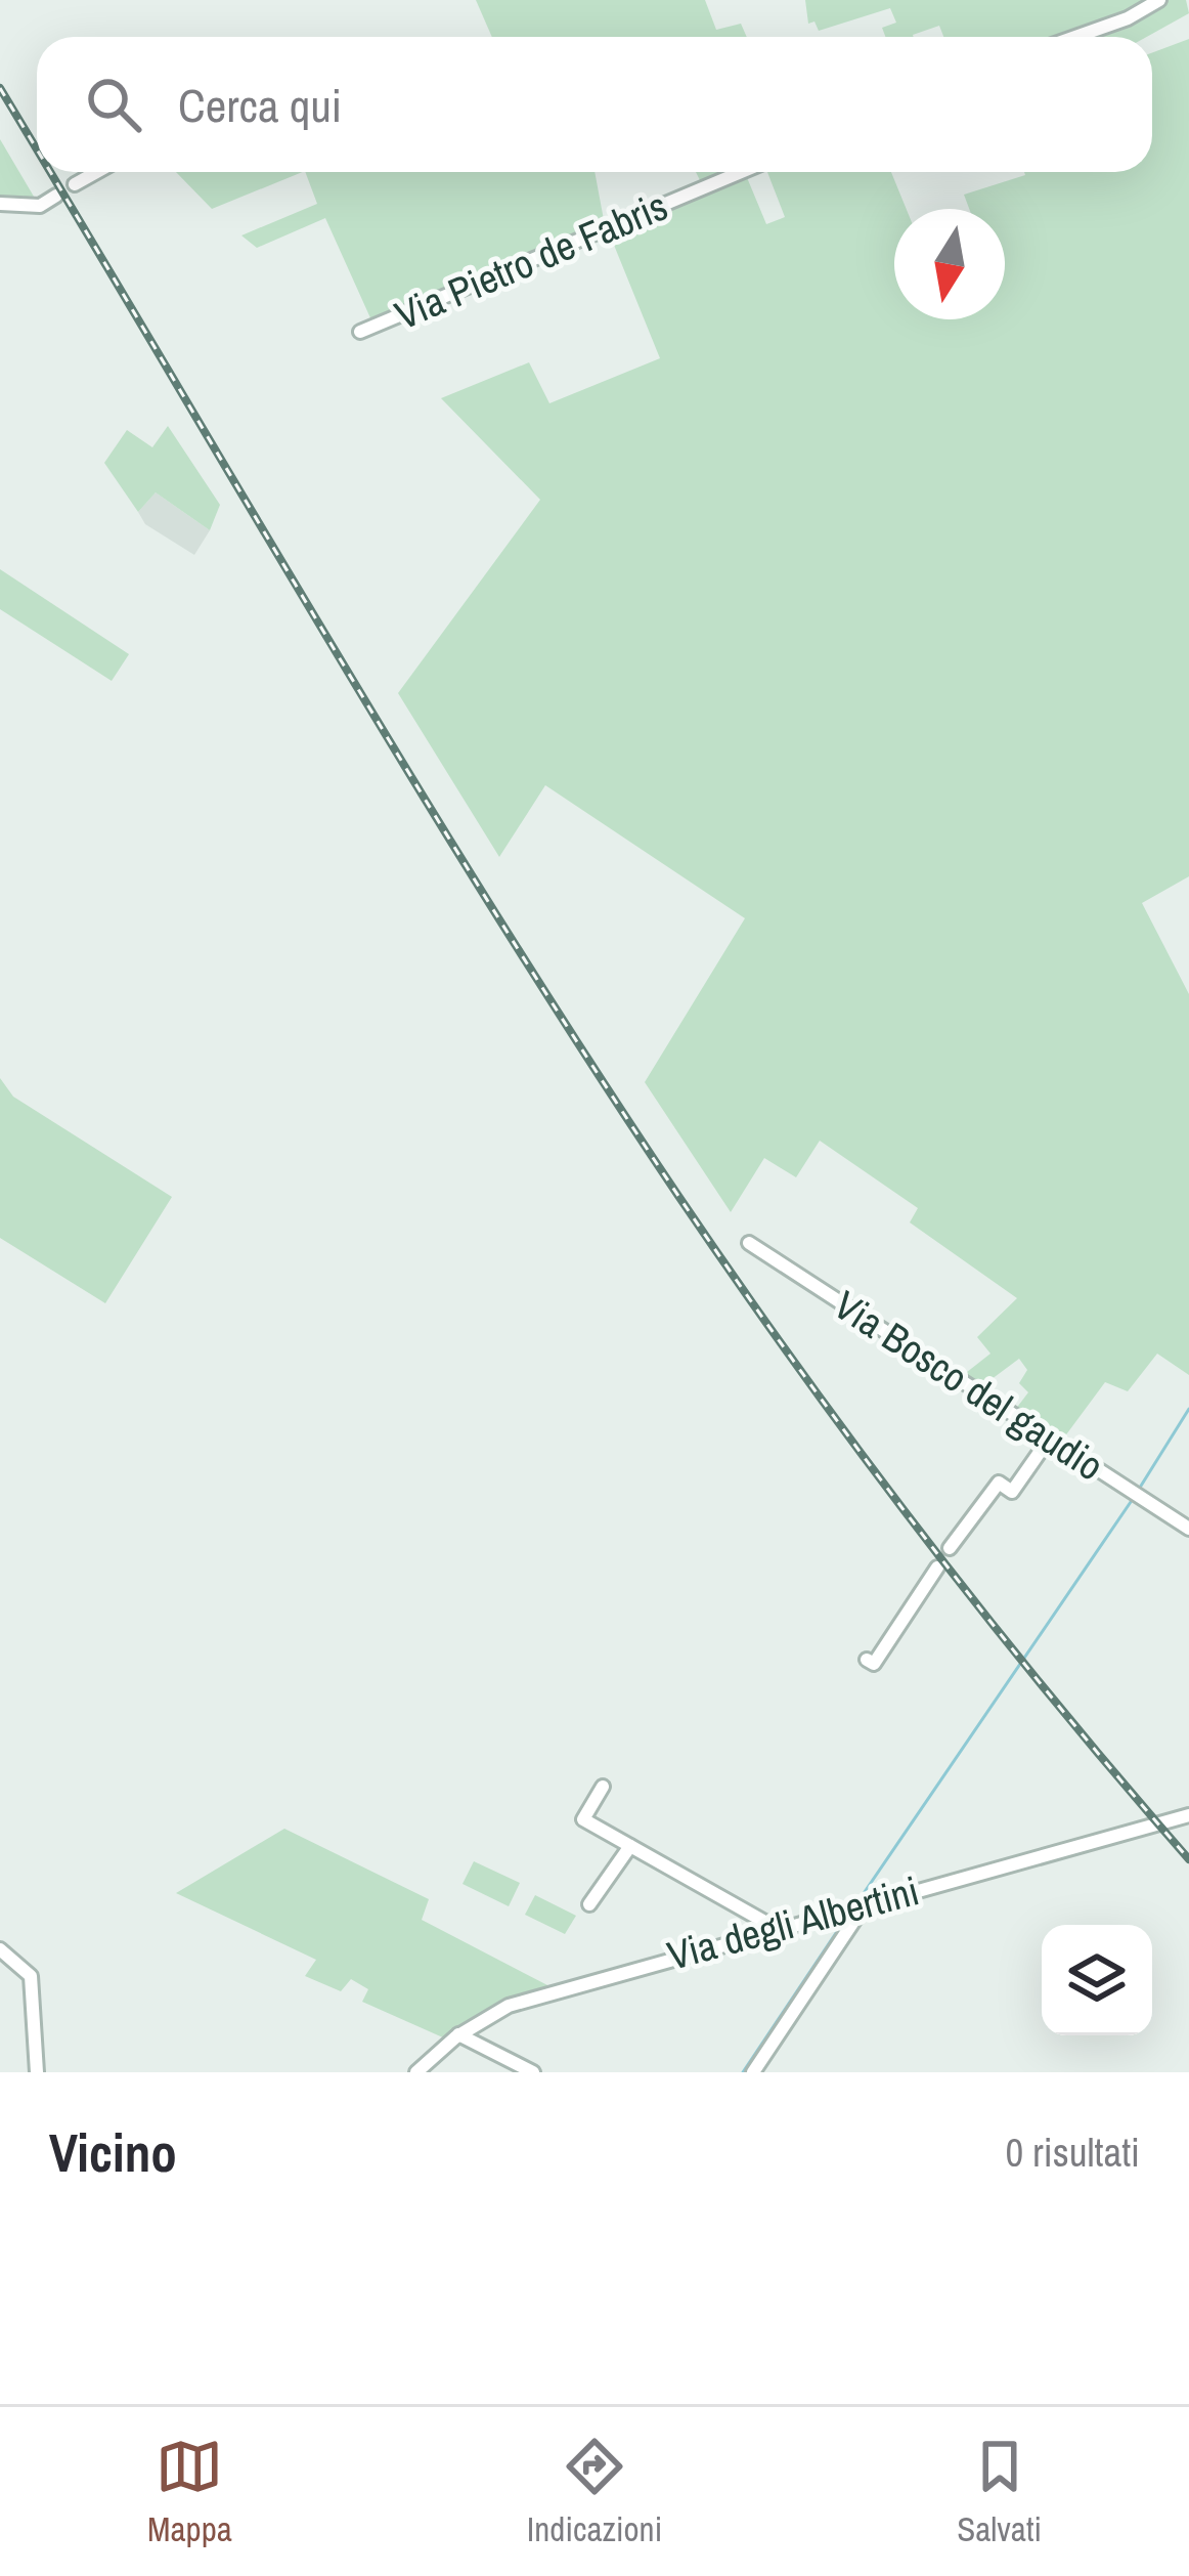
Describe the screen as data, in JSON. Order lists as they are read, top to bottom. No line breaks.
{"streets":{"street":["Via Pietro de Fabris","Via Bosco del gaudio","Via degli Albertini"]},"north":"bottom","page":{"search":"Cerca qui","heading":["Vicino","0 risultati"],"nav":["Mappa","Indicazioni","Salvati"]}}
